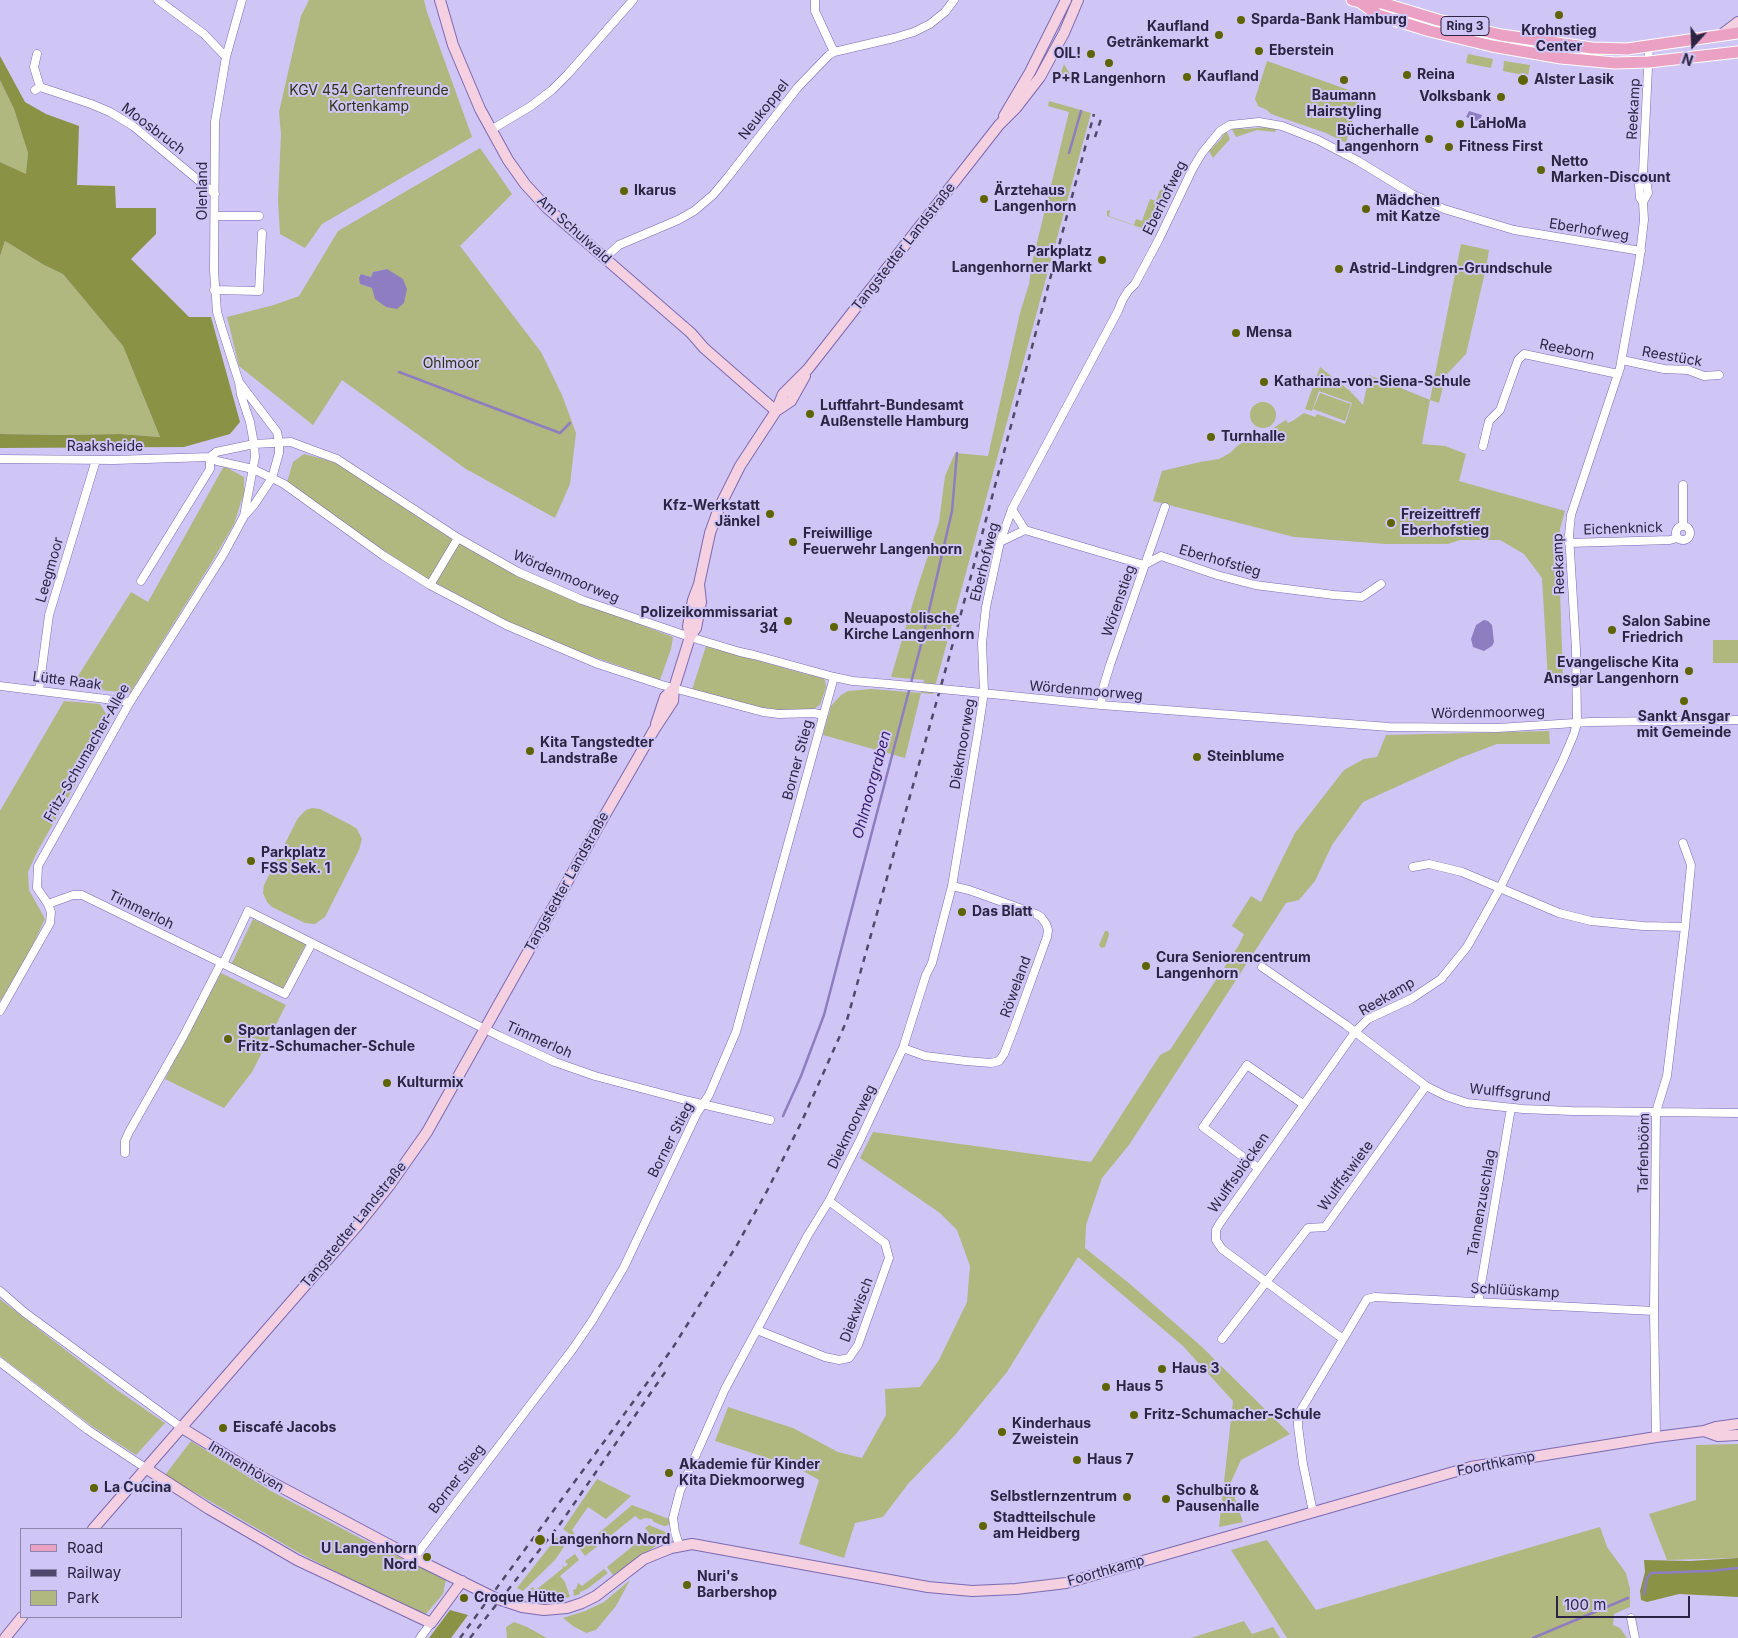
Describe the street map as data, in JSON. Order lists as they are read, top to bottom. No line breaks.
{"streets":{"main road":["Ring 3"],"street":["Reekamp","Neukoppel","Moosbruch","Olenland","Eberhofweg","Am Schulwald","Tangstedter Landstraße","Reeborn","Reestück","Raaksheide","Eichenknick","Eberhofstieg","Leegmoor","Wördenmoorweg","Wörenstieg","Lütte Raak","Diekmoorweg","Fritz-Schumacher-Allee","Borner Stieg","Timmerloh","Röweland","Wulffsgrund","Tarfenbööm","Wulffsblöcken","Wulffstwiete","Tannenzuschlag","Schlüüskamp","Diekwisch","Foorthkamp","Immenhöven"]},"crossings":[["Ring 3","Reekamp"],["Reekamp","Eberhofweg"],["Reekamp","Reeborn"],["Reekamp","Reestück"],["Reekamp","Eichenknick"],["Reekamp","Wördenmoorweg"],["Reekamp","Wulffsgrund"],["Reekamp","Wulffsblöcken"],["Neukoppel","Am Schulwald"],["Moosbruch","Olenland"],["Olenland","Raaksheide"],["Olenland","Wördenmoorweg"],["Olenland","Fritz-Schumacher-Allee"],["Eberhofweg","Wördenmoorweg"],["Eberhofweg","Diekmoorweg"],["Am Schulwald","Tangstedter Landstraße"],["Tangstedter Landstraße","Wördenmoorweg"],["Tangstedter Landstraße","Timmerloh"],["Tangstedter Landstraße","Immenhöven"],["Raaksheide","Leegmoor"],["Raaksheide","Wördenmoorweg"],["Raaksheide","Fritz-Schumacher-Allee"],["Eberhofstieg","Wörenstieg"],["Leegmoor","Lütte Raak"],["Wördenmoorweg","Wörenstieg"],["Wördenmoorweg","Diekmoorweg"],["Wördenmoorweg","Fritz-Schumacher-Allee"],["Wördenmoorweg","Borner Stieg"],["Lütte Raak","Fritz-Schumacher-Allee"],["Diekmoorweg","Röweland"],["Diekmoorweg","Diekwisch"],["Diekmoorweg","Foorthkamp"],["Fritz-Schumacher-Allee","Timmerloh"],["Borner Stieg","Timmerloh"],["Borner Stieg","Immenhöven"],["Wulffsgrund","Tarfenbööm"],["Wulffsgrund","Wulffsblöcken"],["Wulffsgrund","Wulffstwiete"],["Wulffsgrund","Tannenzuschlag"],["Tarfenbööm","Schlüüskamp"],["Tarfenbööm","Foorthkamp"],["Wulffsblöcken","Wulffstwiete"],["Wulffsblöcken","Schlüüskamp"],["Tannenzuschlag","Schlüüskamp"],["Foorthkamp","Immenhöven"]],"water":["Ohlmoorgraben"],"parks":["KGV 454 Gartenfreunde Kortenkamp","Ohlmoor"],"places":["Krohnstieg Center","Sparda-Bank Hamburg","Kaufland Getränkemarkt","Eberstein","OIL!","P+R Langenhorn","Reina","Kaufland","Baumann Hairstyling","Alster Lasik","Volksbank","LaHoMa","Bücherhalle Langenhorn","Fitness First","Netto Marken-Discount","Ikarus","Ärztehaus Langenhorn","Mädchen mit Katze","Parkplatz Langenhorner Markt","Astrid-Lindgren-Grundschule","Mensa","Katharina-von-Siena-Schule","Luftfahrt-Bundesamt Außenstelle Hamburg","Turnhalle","Kfz-Werkstatt Jänkel","Freizeittreff Eberhofstieg","Freiwillige Feuerwehr Langenhorn","Polizeikommissariat 34","Neuapostolische Kirche Langenhorn","Salon Sabine Friedrich","Evangelische Kita Ansgar Langenhorn","Sankt Ansgar mit Gemeinde","Kita Tangstedter Landstraße","Steinblume","Parkplatz FSS Sek. 1","Das Blatt","Cura Seniorencentrum Langenhorn","Sportanlagen der Fritz-Schumacher-Schule","Kulturmix","Haus 3","Haus 5","Fritz-Schumacher-Schule","Eiscafé Jacobs","Kinderhaus Zweistein","Haus 7","Akademie für Kinder Kita Diekmoorweg","La Cucina","Selbstlernzentrum","Schulbüro & Pausenhalle","Stadtteilschule am Heidberg","Langenhorn Nord","U Langenhorn Nord","Nuri's Barbershop","Croque Hütte"],"legend":["Road","Railway","Park"],"scale_bar":"100 m","north":"bottom"}
